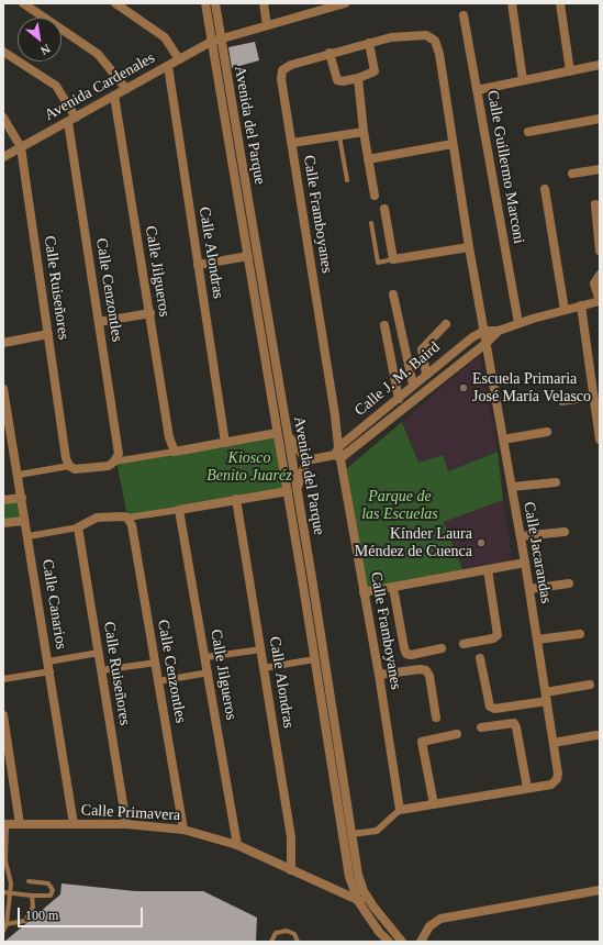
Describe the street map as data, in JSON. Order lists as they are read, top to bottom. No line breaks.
{"streets":{"street":["Avenida Cardenales","Avenida del Parque","Calle Guillermo Marconi","Calle Framboyanes","Calle Alondras","Calle Jilgueros","Calle Ruiseñores","Calle Cenzontles","Calle J. M. Baird","Calle Jacarandas","Calle Canarios","Calle Primavera"]},"crossings":[["Avenida Cardenales","Avenida del Parque"],["Avenida Cardenales","Calle Alondras"],["Avenida Cardenales","Calle Jilgueros"],["Avenida Cardenales","Calle Ruiseñores"],["Avenida Cardenales","Calle Cenzontles"],["Avenida del Parque","Calle Primavera"],["Calle Framboyanes","Calle J. M. Baird"],["Calle Framboyanes","Calle Jacarandas"],["Calle Alondras","Calle Primavera"],["Calle Jilgueros","Calle Primavera"],["Calle Ruiseñores","Calle Primavera"],["Calle Cenzontles","Calle Primavera"],["Calle J. M. Baird","Calle Jacarandas"],["Calle Canarios","Calle Primavera"]],"parks":["Kiosco Benito Juaréz","Parque de las Escuelas"],"places":["Escuela Primaria José María Velasco","Kínder Laura Méndez de Cuenca"],"scale_bar":"100 m","north":"bottom right"}
